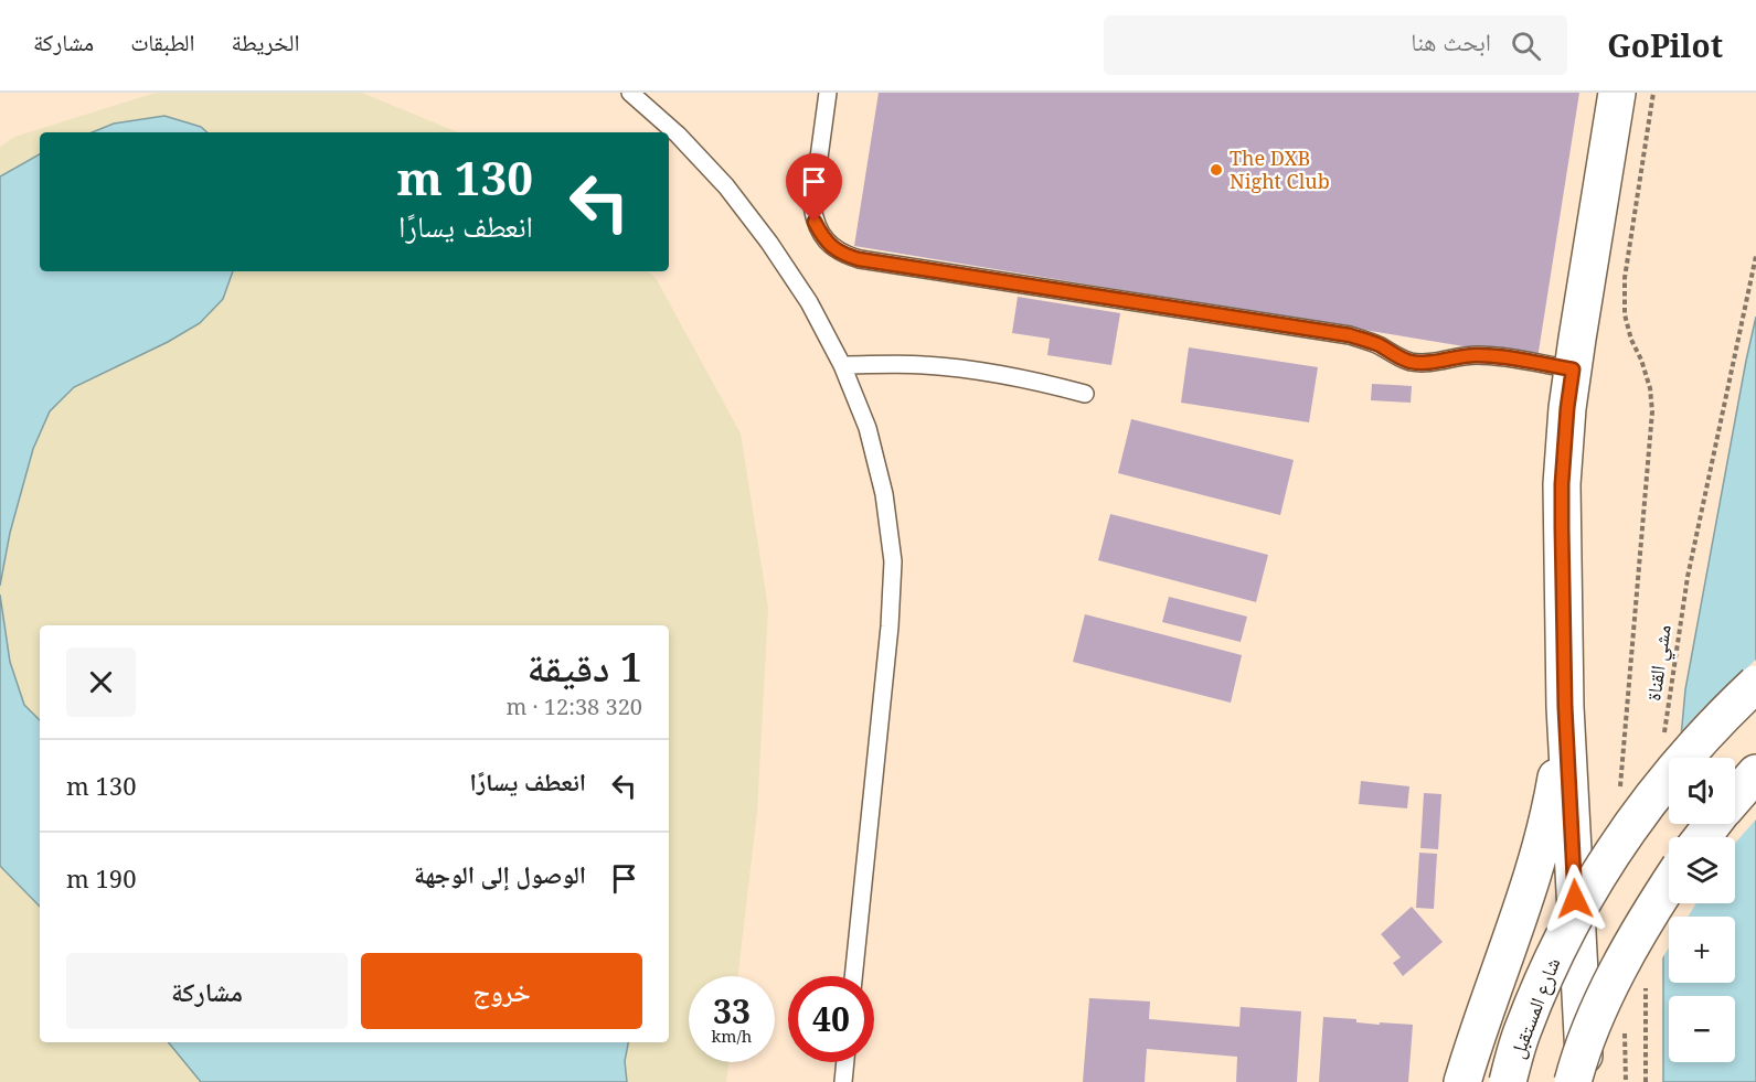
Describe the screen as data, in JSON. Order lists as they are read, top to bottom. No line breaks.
{"streets":{"street":["شارع المستقبل"],"path":["مشي القناة"]},"places":["The DXB Night Club"],"page":{"header":"GoPilot","search":"ابحث هنا","nav":["الخريطة","الطبقات","مشاركة"],"turn":["130 m","انعطف يسارًا"],"heading":["1 دقيقة","320 m · 12:38"],"list":[{"name":"انعطف يسارًا","value":"130 m"},{"name":"الوصول إلى الوجهة","value":"190 m"}],"map_buttons":["+","−"],"buttons":["خروج","مشاركة"],"speed":"33 km/h","limit":"40"}}
